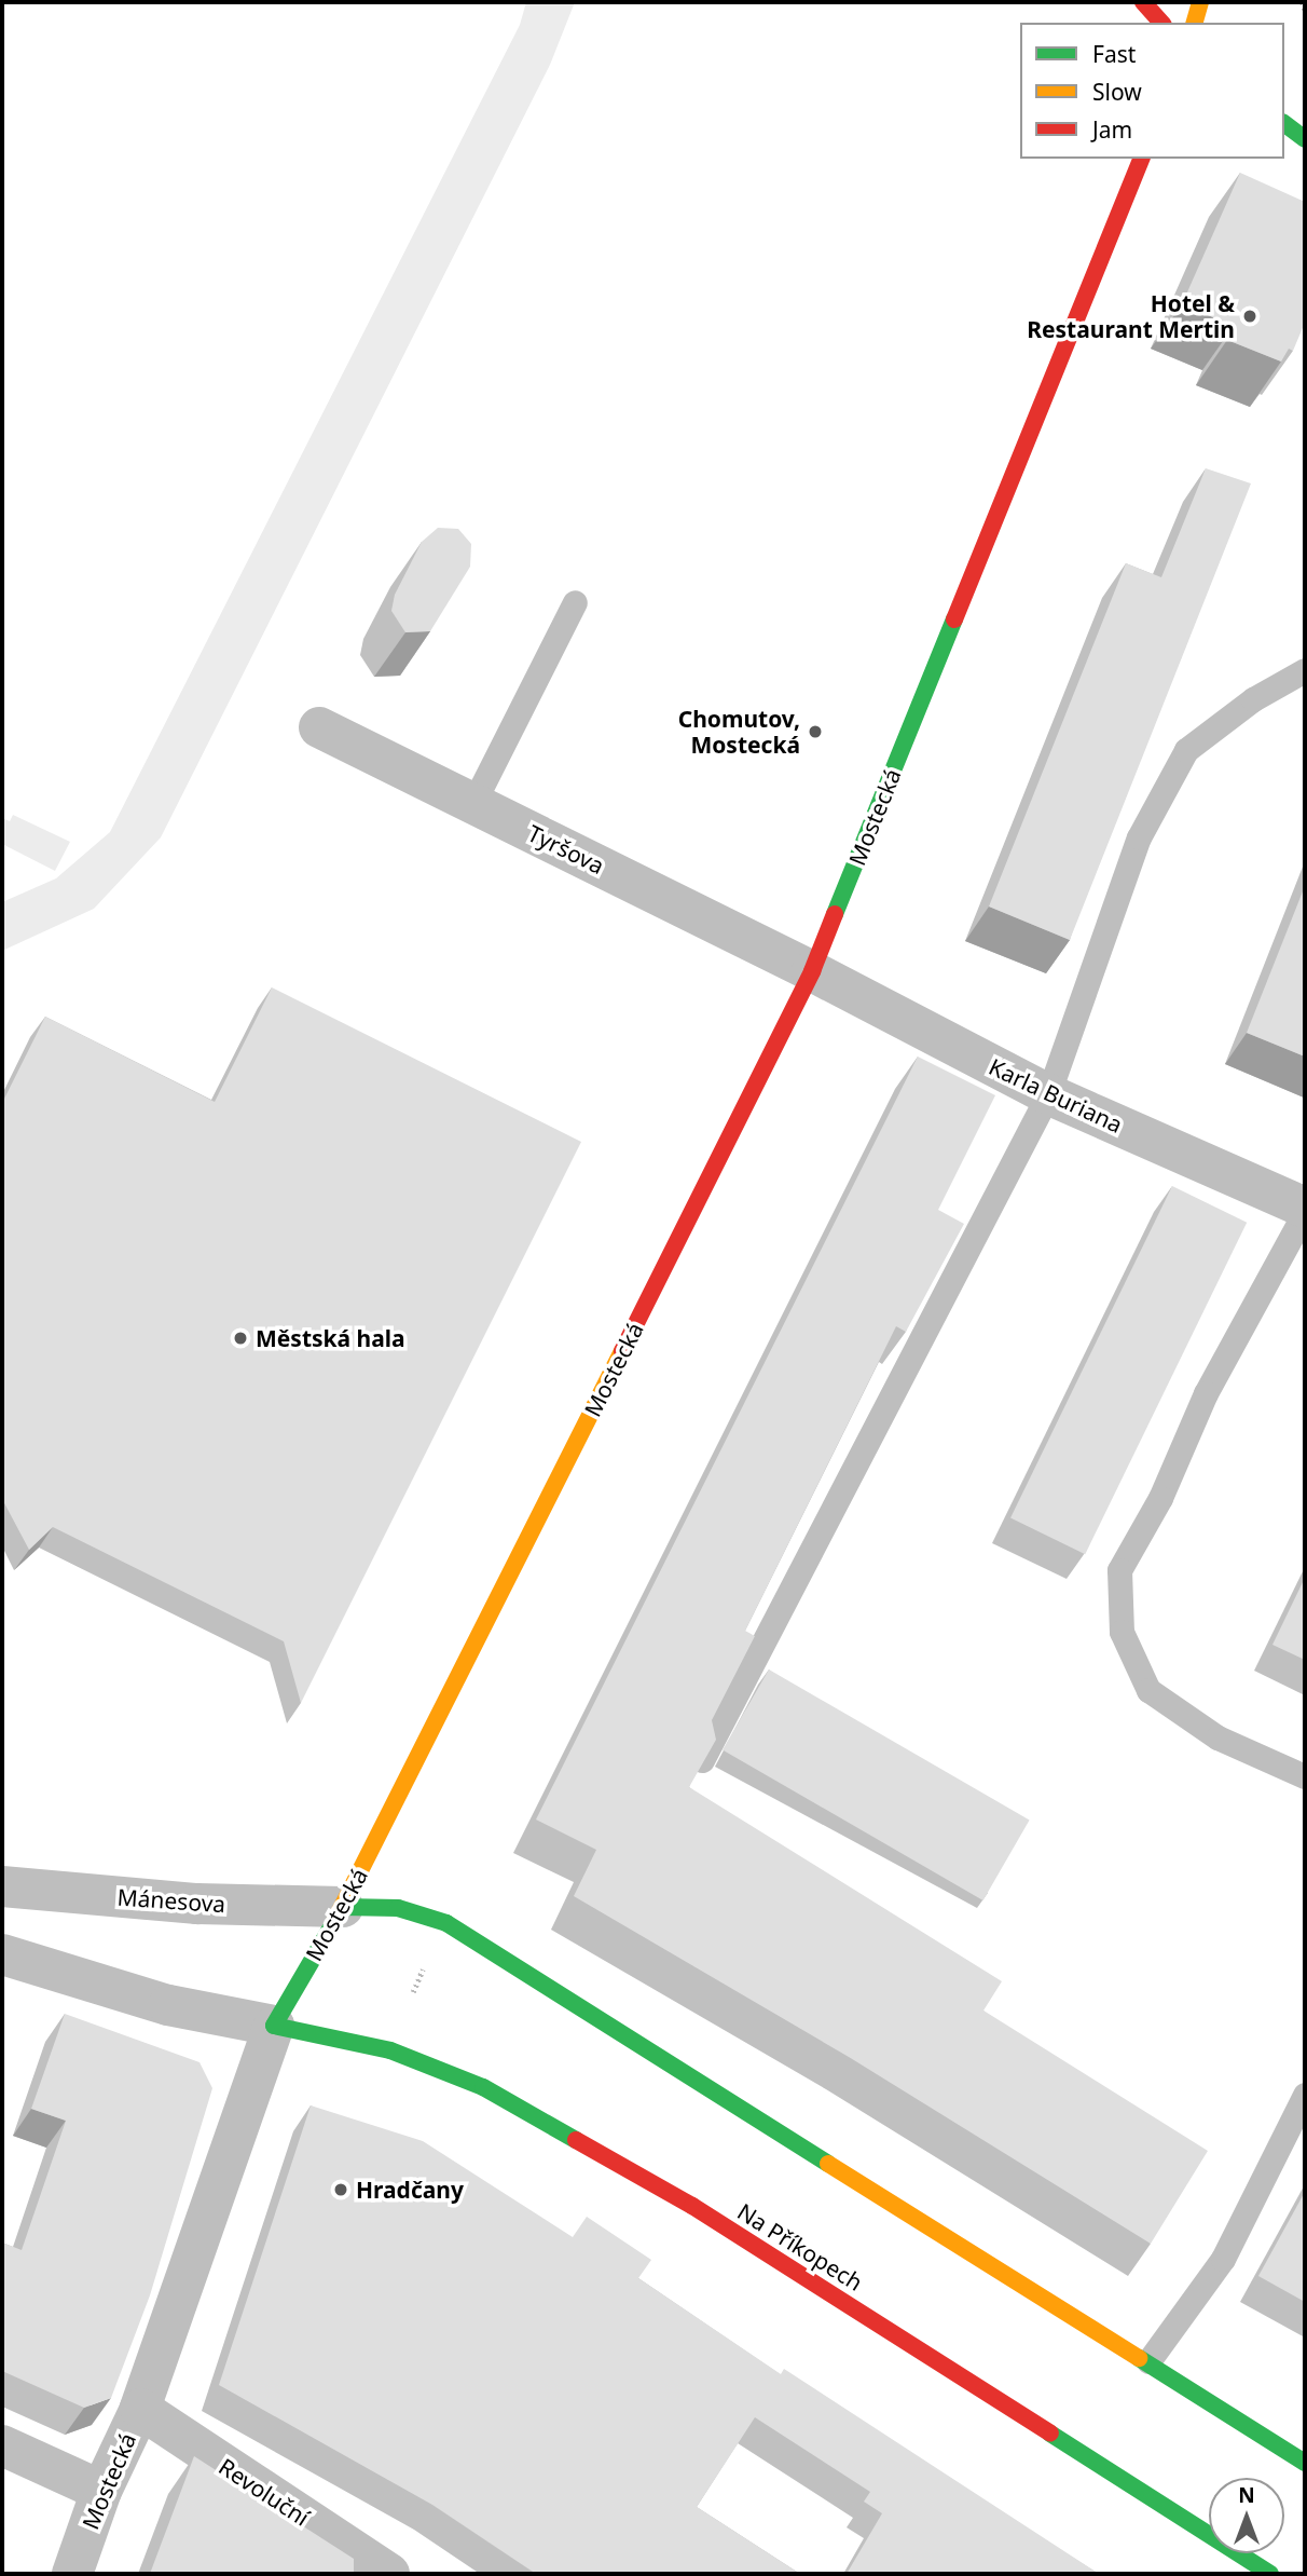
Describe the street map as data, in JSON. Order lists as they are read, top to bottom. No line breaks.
{"streets":{"street":["Mostecká","Tyršova","Karla Buriana","Mánesova","Na Příkopech","Revoluční"]},"crossings":[["Mostecká","Tyršova"],["Mostecká","Karla Buriana"],["Mostecká","Mánesova"],["Mostecká","Na Příkopech"],["Mostecká","Revoluční"],["Tyršova","Karla Buriana"]],"places":["Hotel & Restaurant Mertin","Chomutov, Mostecká","Městská hala","Hradčany"],"legend":["Fast","Slow","Jam"],"north":"top"}
